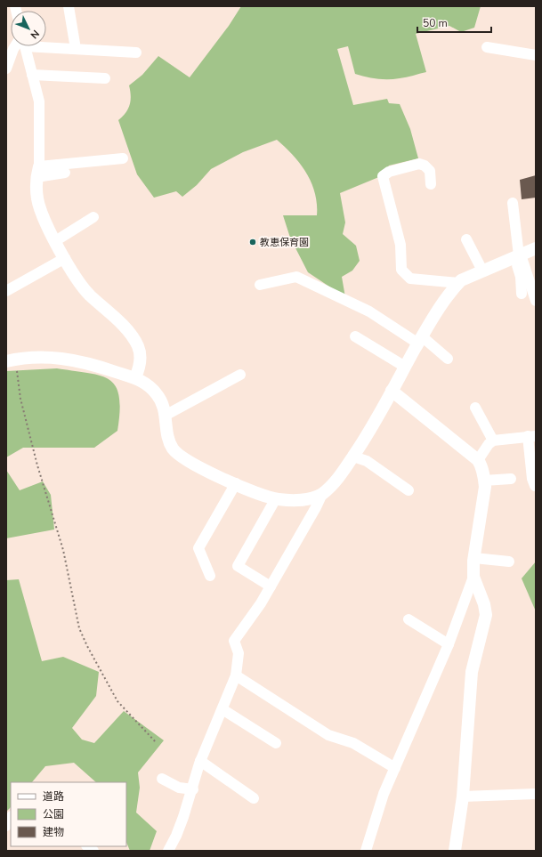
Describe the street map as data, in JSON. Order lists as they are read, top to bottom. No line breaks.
{"places":["教恵保育園"],"legend":["道路","公園","建物"],"scale_bar":"50 m","north":"bottom right"}
